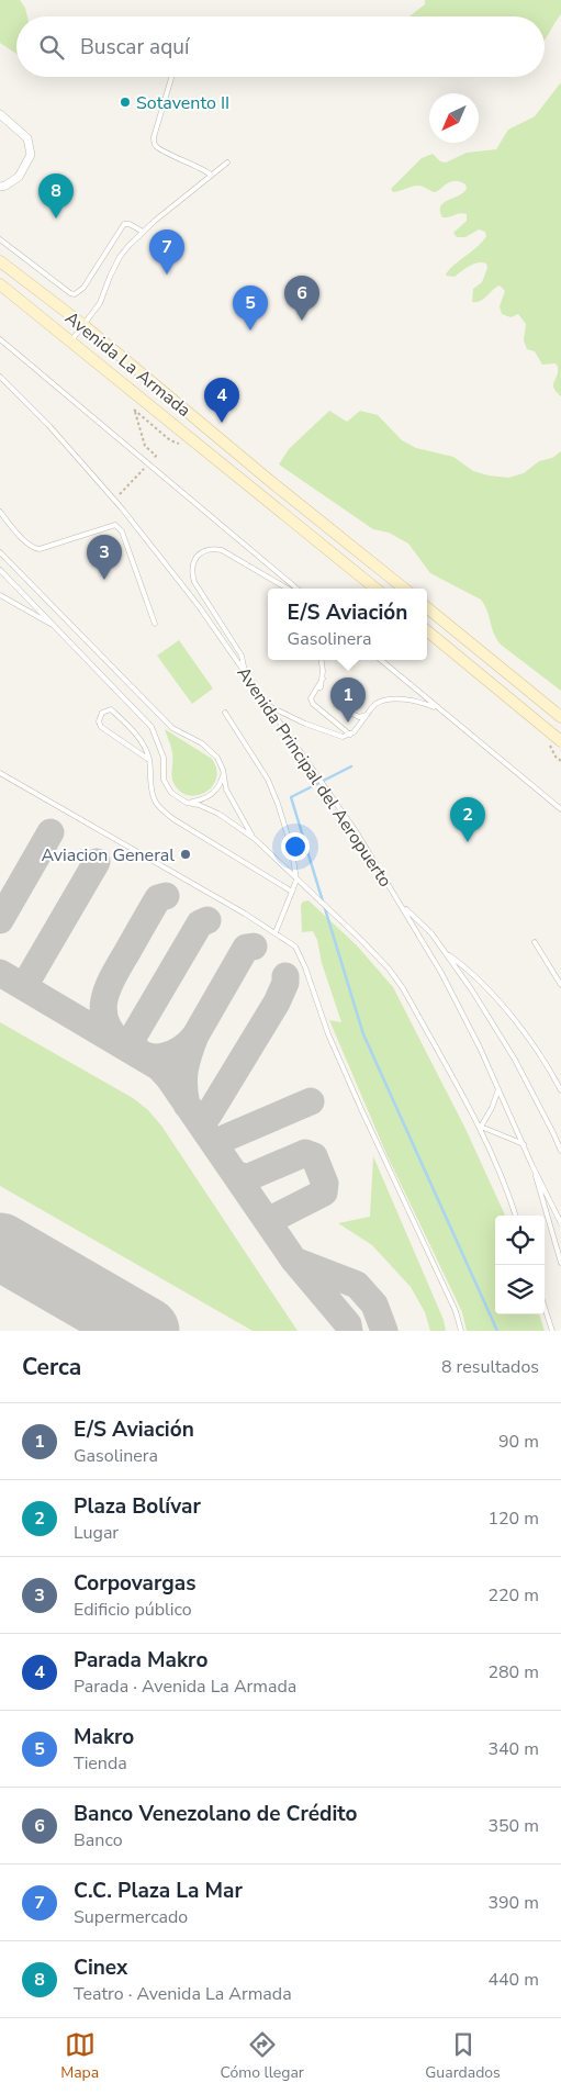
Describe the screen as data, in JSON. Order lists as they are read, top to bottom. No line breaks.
{"streets":{"main road":["Avenida La Armada"],"lane":["Avenida Principal del Aeropuerto"]},"places":["Sotavento II","Aviacion General"],"north":"bottom left","page":{"search":"Buscar aquí","pins":["8","7","6","5","4","3","1","2"],"popup":["E/S Aviación","Gasolinera"],"heading":["Cerca","8 resultados"],"list":[{"mark":"1","name":"E/S Aviación","note":"Gasolinera","value":"90 m"},{"mark":"2","name":"Plaza Bolívar","note":"Lugar","value":"120 m"},{"mark":"3","name":"Corpovargas","note":"Edificio público","value":"220 m"},{"mark":"4","name":"Parada Makro","note":"Parada · Avenida La Armada","value":"280 m"},{"mark":"5","name":"Makro","note":"Tienda","value":"340 m"},{"mark":"6","name":"Banco Venezolano de Crédito","note":"Banco","value":"350 m"},{"mark":"7","name":"C.C. Plaza La Mar","note":"Supermercado","value":"390 m"},{"mark":"8","name":"Cinex","note":"Teatro · Avenida La Armada","value":"440 m"}],"nav":["Mapa","Cómo llegar","Guardados"]}}
